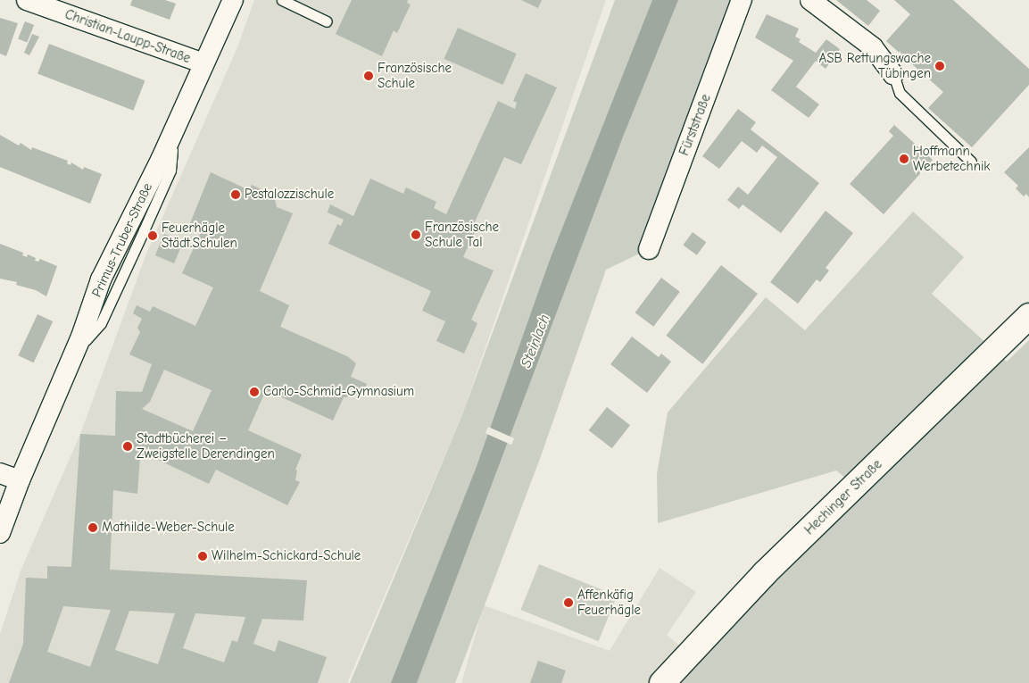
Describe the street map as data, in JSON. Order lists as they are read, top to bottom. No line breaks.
{"streets":{"main road":["Hechinger Straße"],"street":["Christian-Laupp-Straße","Fürststraße","Primus-Truber-Straße"]},"crossings":[["Christian-Laupp-Straße","Primus-Truber-Straße"]],"water":["Steinlach"],"places":["ASB Rettungswache Tübingen","Französische Schule","Hoffmann Werbetechnik","Pestalozzischule","Französische Schule Tal","Feuerhägle Städt.Schulen","Carlo-Schmid-Gymnasium","Stadtbücherei – Zweigstelle Derendingen","Mathilde-Weber-Schule","Wilhelm-Schickard-Schule","Affenkäfig Feuerhägle"]}
